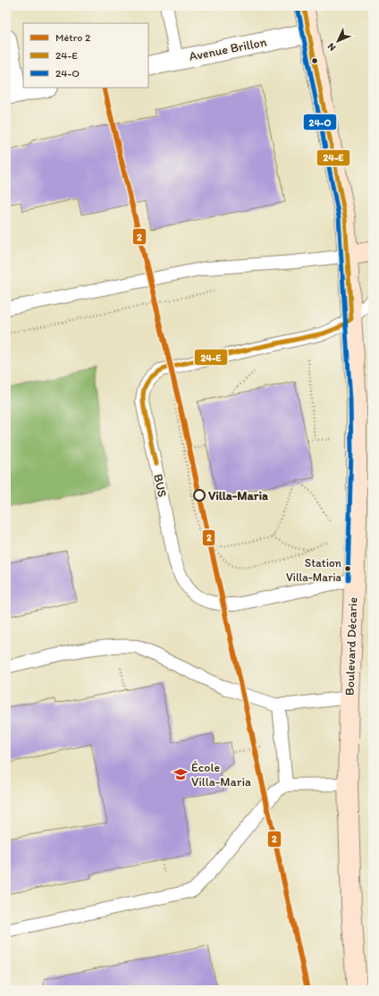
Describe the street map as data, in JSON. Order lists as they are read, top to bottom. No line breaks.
{"streets":{"main road":["Boulevard Décarie"],"street":["Avenue Brillon"],"lane":["BUS"]},"crossings":[["Avenue Brillon","Boulevard Décarie"],["BUS","Boulevard Décarie"]],"places":{"other":["Villa-Maria","Station Villa-Maria"],"school or university":["École Villa-Maria"]},"lines":["transit line 24-E","transit line 24-O","metro line 2"],"legend":["Métro 2","24-E","24-O"],"north":"bottom left"}
